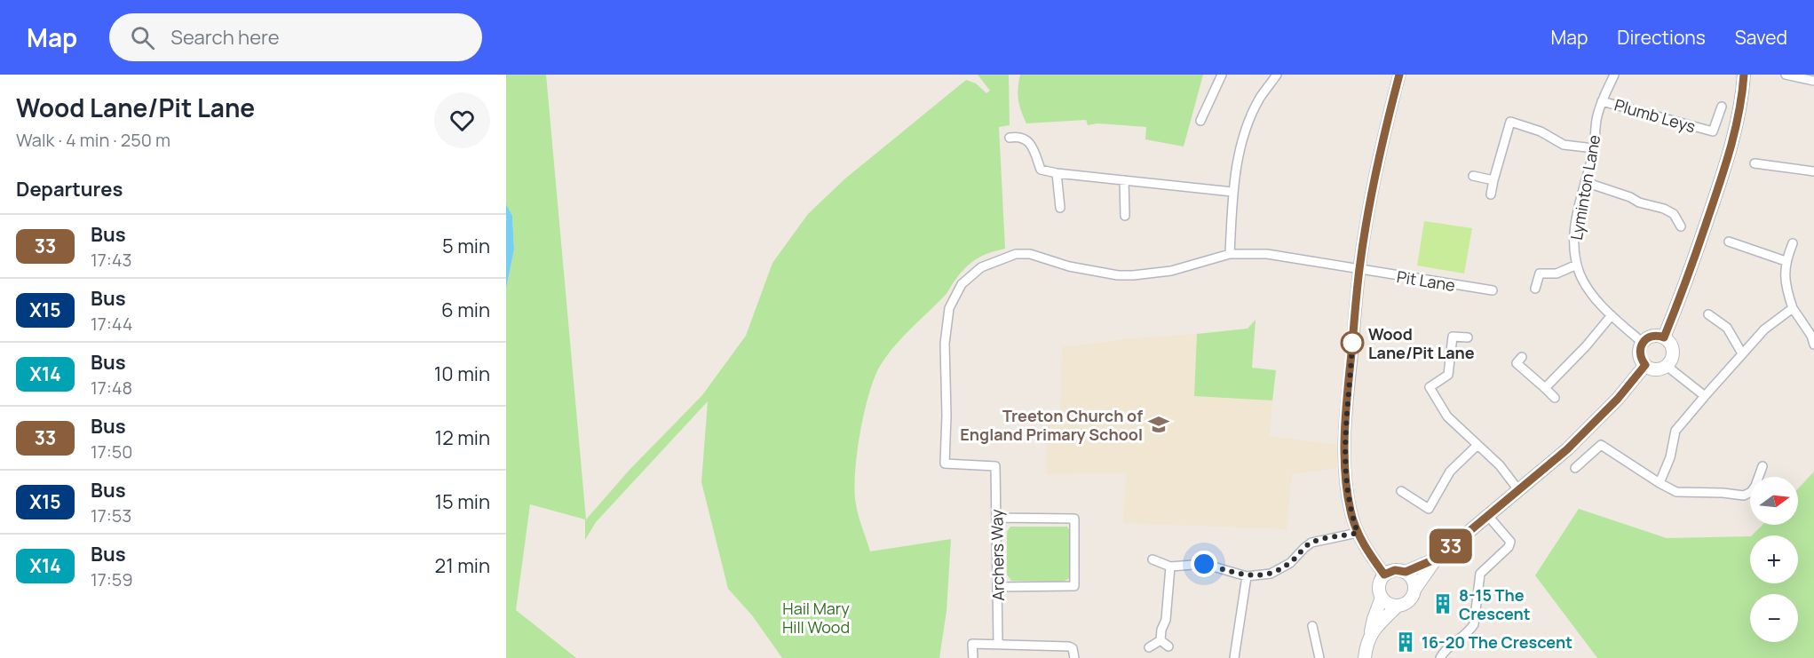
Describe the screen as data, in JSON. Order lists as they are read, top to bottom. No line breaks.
{"streets":{"street":["Plumb Leys","Lyminton Lane","Pit Lane","Archers Way"]},"crossings":[["Plumb Leys","Lyminton Lane"],["Pit Lane","Archers Way"]],"parks":["Hail Mary Hill Wood"],"places":{"other":["Wood Lane/Pit Lane"],"school or university":["Treeton Church of England Primary School"],"building":["8-15 The Crescent","16-20 The Crescent"]},"lines":["bus line 33"],"north":"right","page":{"header":"Map","search":"Search here","nav":["Map","Directions","Saved"],"heading":[["Wood Lane/Pit Lane","Walk · 4 min · 250 m"],"Departures"],"on_map":"33","list":[{"mark":"33","name":"Bus","note":"17:43","value":"5 min"},{"mark":"X15","name":"Bus","note":"17:44","value":"6 min"},{"mark":"X14","name":"Bus","note":"17:48","value":"10 min"},{"mark":"33","name":"Bus","note":"17:50","value":"12 min"},{"mark":"X15","name":"Bus","note":"17:53","value":"15 min"},{"mark":"X14","name":"Bus","note":"17:59","value":"21 min"}],"map_buttons":["+","−"]}}
